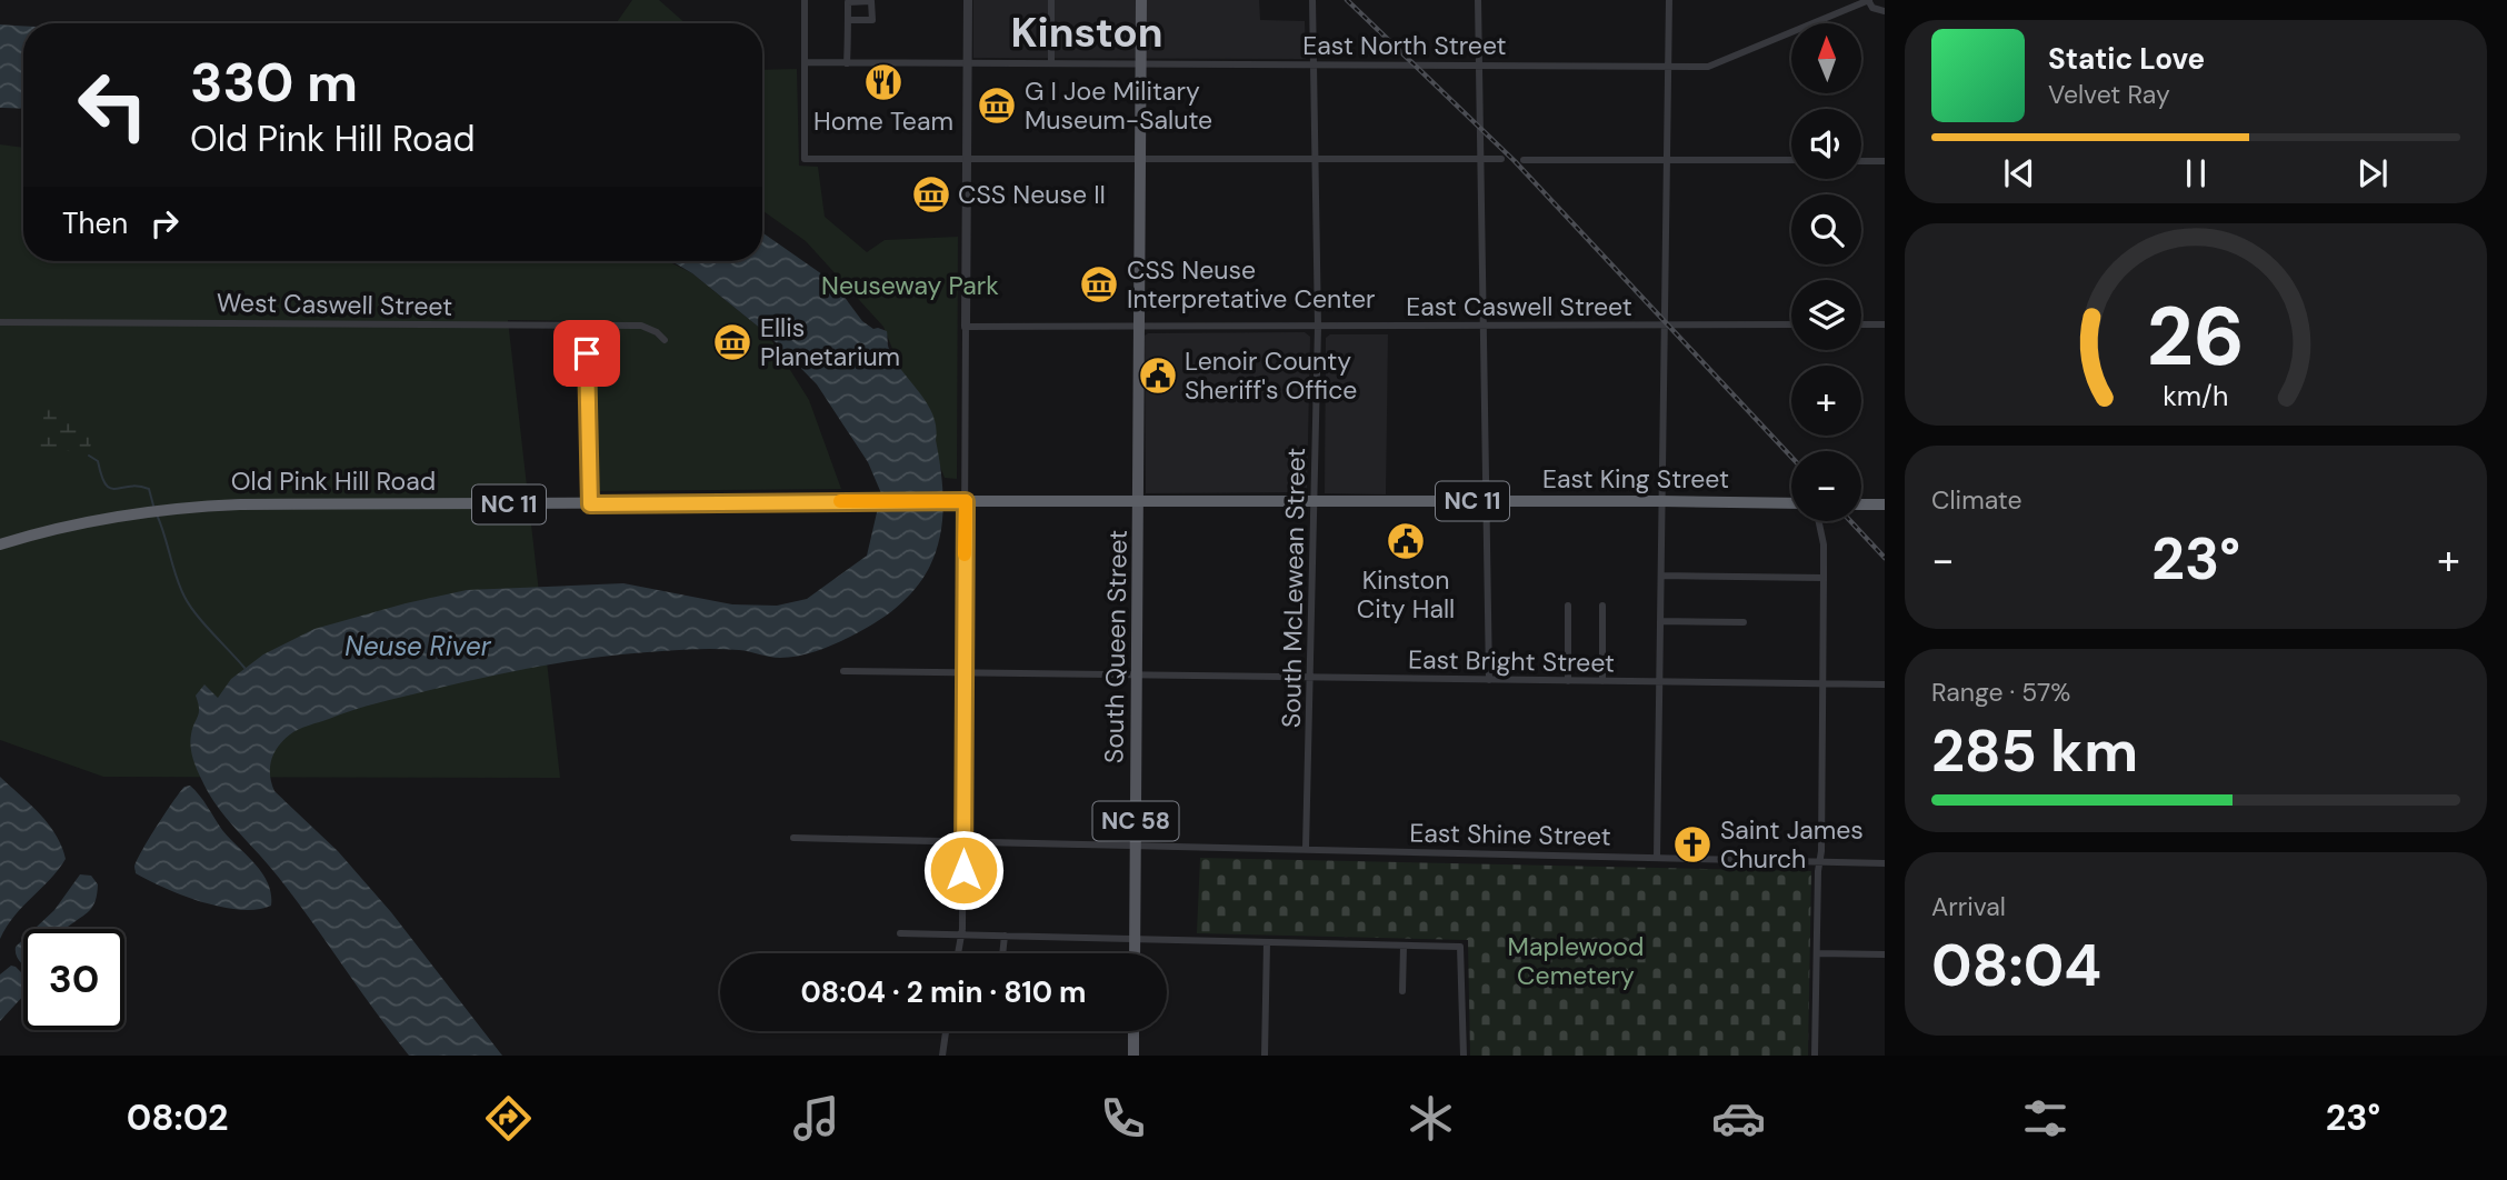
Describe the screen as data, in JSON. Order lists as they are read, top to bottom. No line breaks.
{"streets":{"highway":["East King Street","Old Pink Hill Road","NC 11"],"main road":["South Queen Street","NC 58"],"street":["East North Street","West Caswell Street","East Caswell Street","South McLewean Street","East Bright Street","East Shine Street"]},"crossings":[["East North Street","South McLewean Street"],["East North Street","NC 58"],["East Caswell Street","South McLewean Street"],["East Caswell Street","South Queen Street"],["East Caswell Street","NC 58"],["East King Street","Old Pink Hill Road"],["East King Street","South McLewean Street"],["East King Street","South Queen Street"],["Old Pink Hill Road","South Queen Street"],["South McLewean Street","East Bright Street"],["South McLewean Street","East Shine Street"],["South Queen Street","East Bright Street"],["South Queen Street","NC 58"],["South Queen Street","East Shine Street"]],"districts":["Kinston"],"water":["Neuse River"],"parks":["Neuseway Park","Maplewood Cemetery"],"places":{"restaurant":["Home Team"],"museum":["G I Joe Military Museum-Salute","CSS Neuse II","CSS Neuse Interpretative Center","Ellis Planetarium"],"public building":["Lenoir County Sheriff's Office","Kinston City Hall"],"church":["Saint James Church"]},"north":"top","page":{"map_buttons":["+","−"],"turn":["330 m","Old Pink Hill Road"],"song":["Static Love","Velvet Ray"],"then":"Then","tile":["Climate",["Range · 57%","285 km"],["Arrival","08:04"]],"heat":["−","23°","+"],"limit":"30","trip":"08:04 · 2 min · 810 m","tabs":["08:02","23°"],"gauge":["26","km/h"]}}
